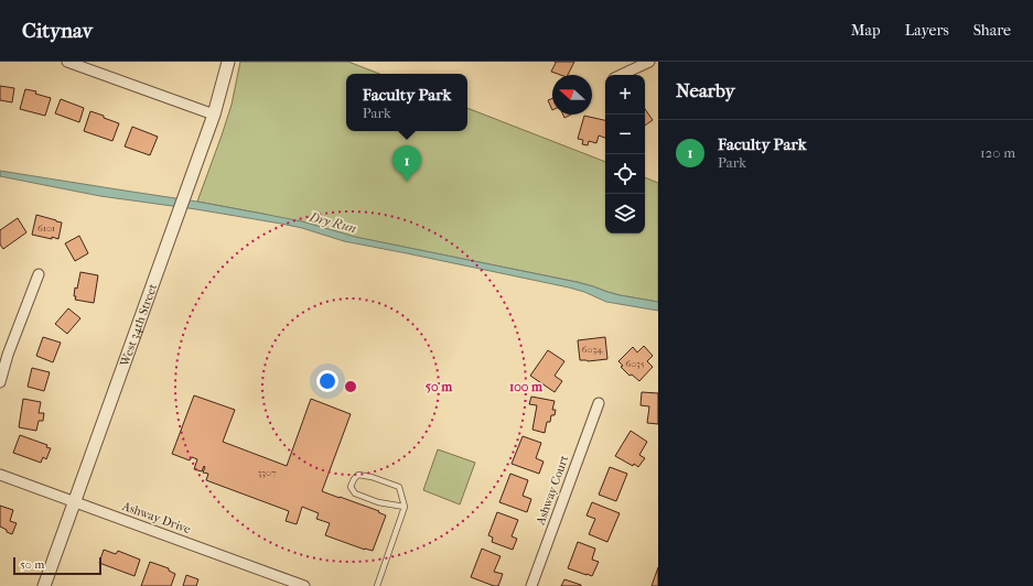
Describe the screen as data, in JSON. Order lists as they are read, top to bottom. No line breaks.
{"streets":{"street":["West 34th Street","Ashway Court","Ashway Drive"]},"crossings":[["West 34th Street","Ashway Drive"]],"water":["Dry Run"],"house_numbers":["6101","6034","6035","3307"],"scale_bar":"50 m","north":"left","page":{"header":"Citynav","nav":["Map","Layers","Share"],"heading":"Nearby","popup":["Faculty Park","Park"],"map_buttons":["+","−"],"list":[{"mark":"1","name":"Faculty Park","note":"Park","value":"120 m"}],"pins":"1","scale":"50 m"},"rings":["50 m","100 m"]}
